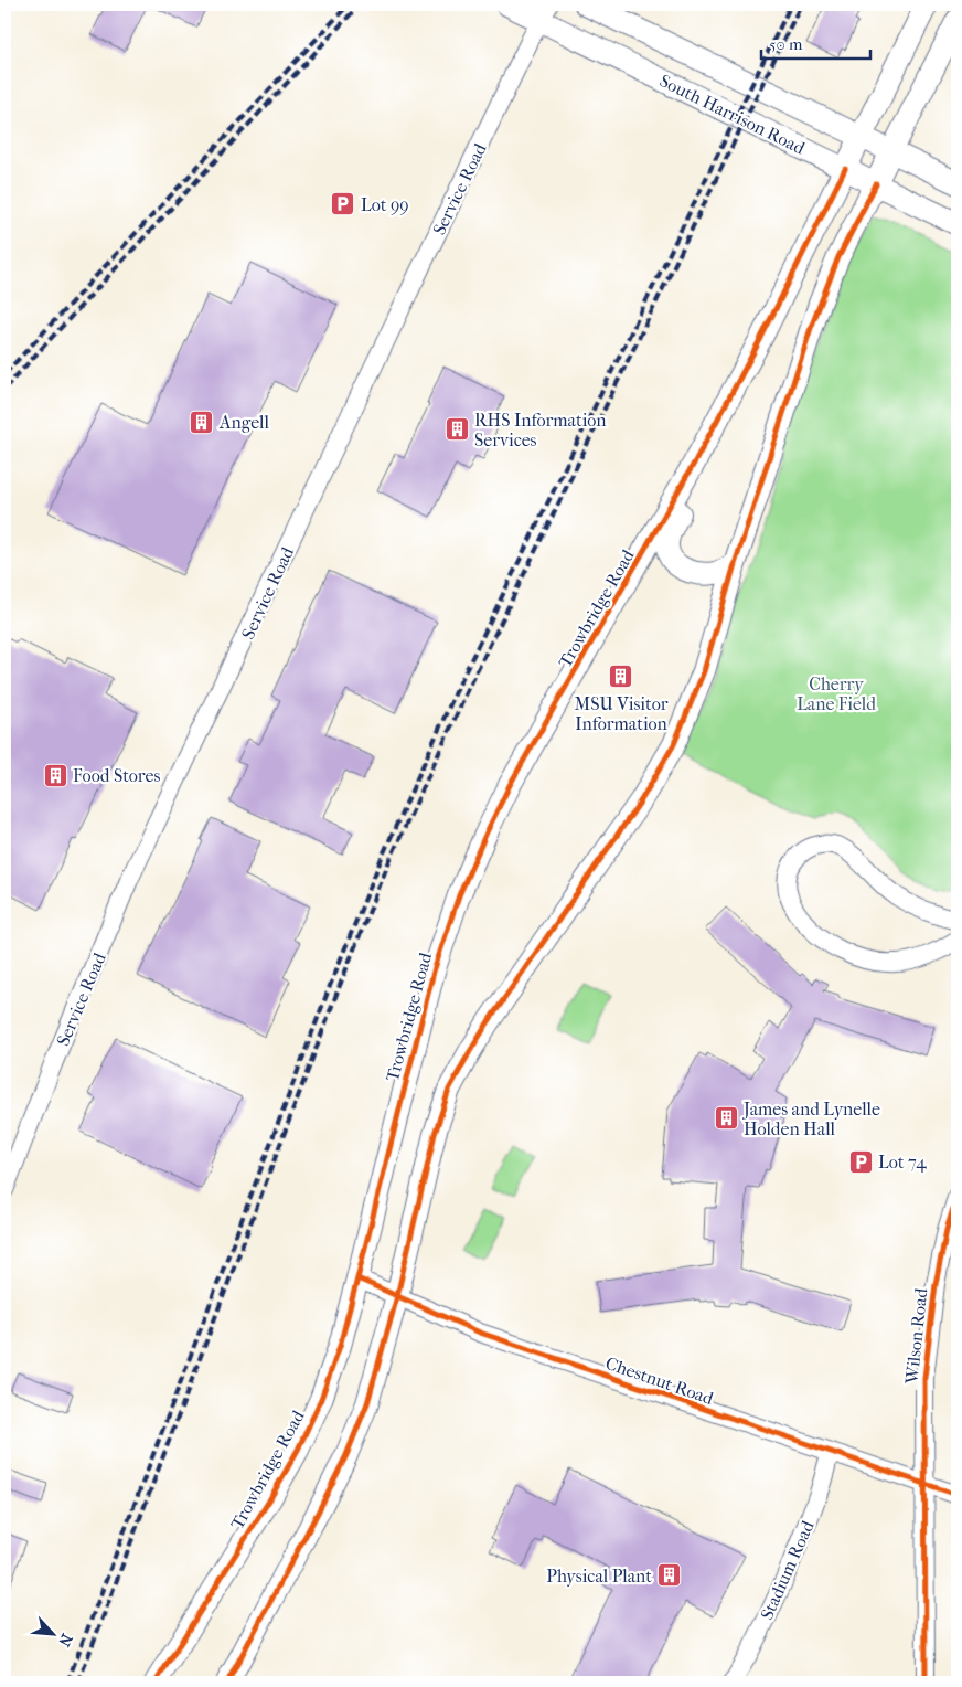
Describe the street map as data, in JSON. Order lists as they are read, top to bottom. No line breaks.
{"streets":{"street":["South Harrison Road","Service Road","Trowbridge Road","Wilson Road","Chestnut Road","Stadium Road"]},"crossings":[["South Harrison Road","Service Road"],["South Harrison Road","Trowbridge Road"],["Trowbridge Road","Chestnut Road"],["Wilson Road","Chestnut Road"],["Chestnut Road","Stadium Road"]],"parks":["Cherry Lane Field"],"places":{"parking":["Lot 99","Lot 74"],"building":["Angell","RHS Information Services","MSU Visitor Information","Food Stores","James and Lynelle Holden Hall","Physical Plant"]},"scale_bar":"50 m","north":"bottom right"}
